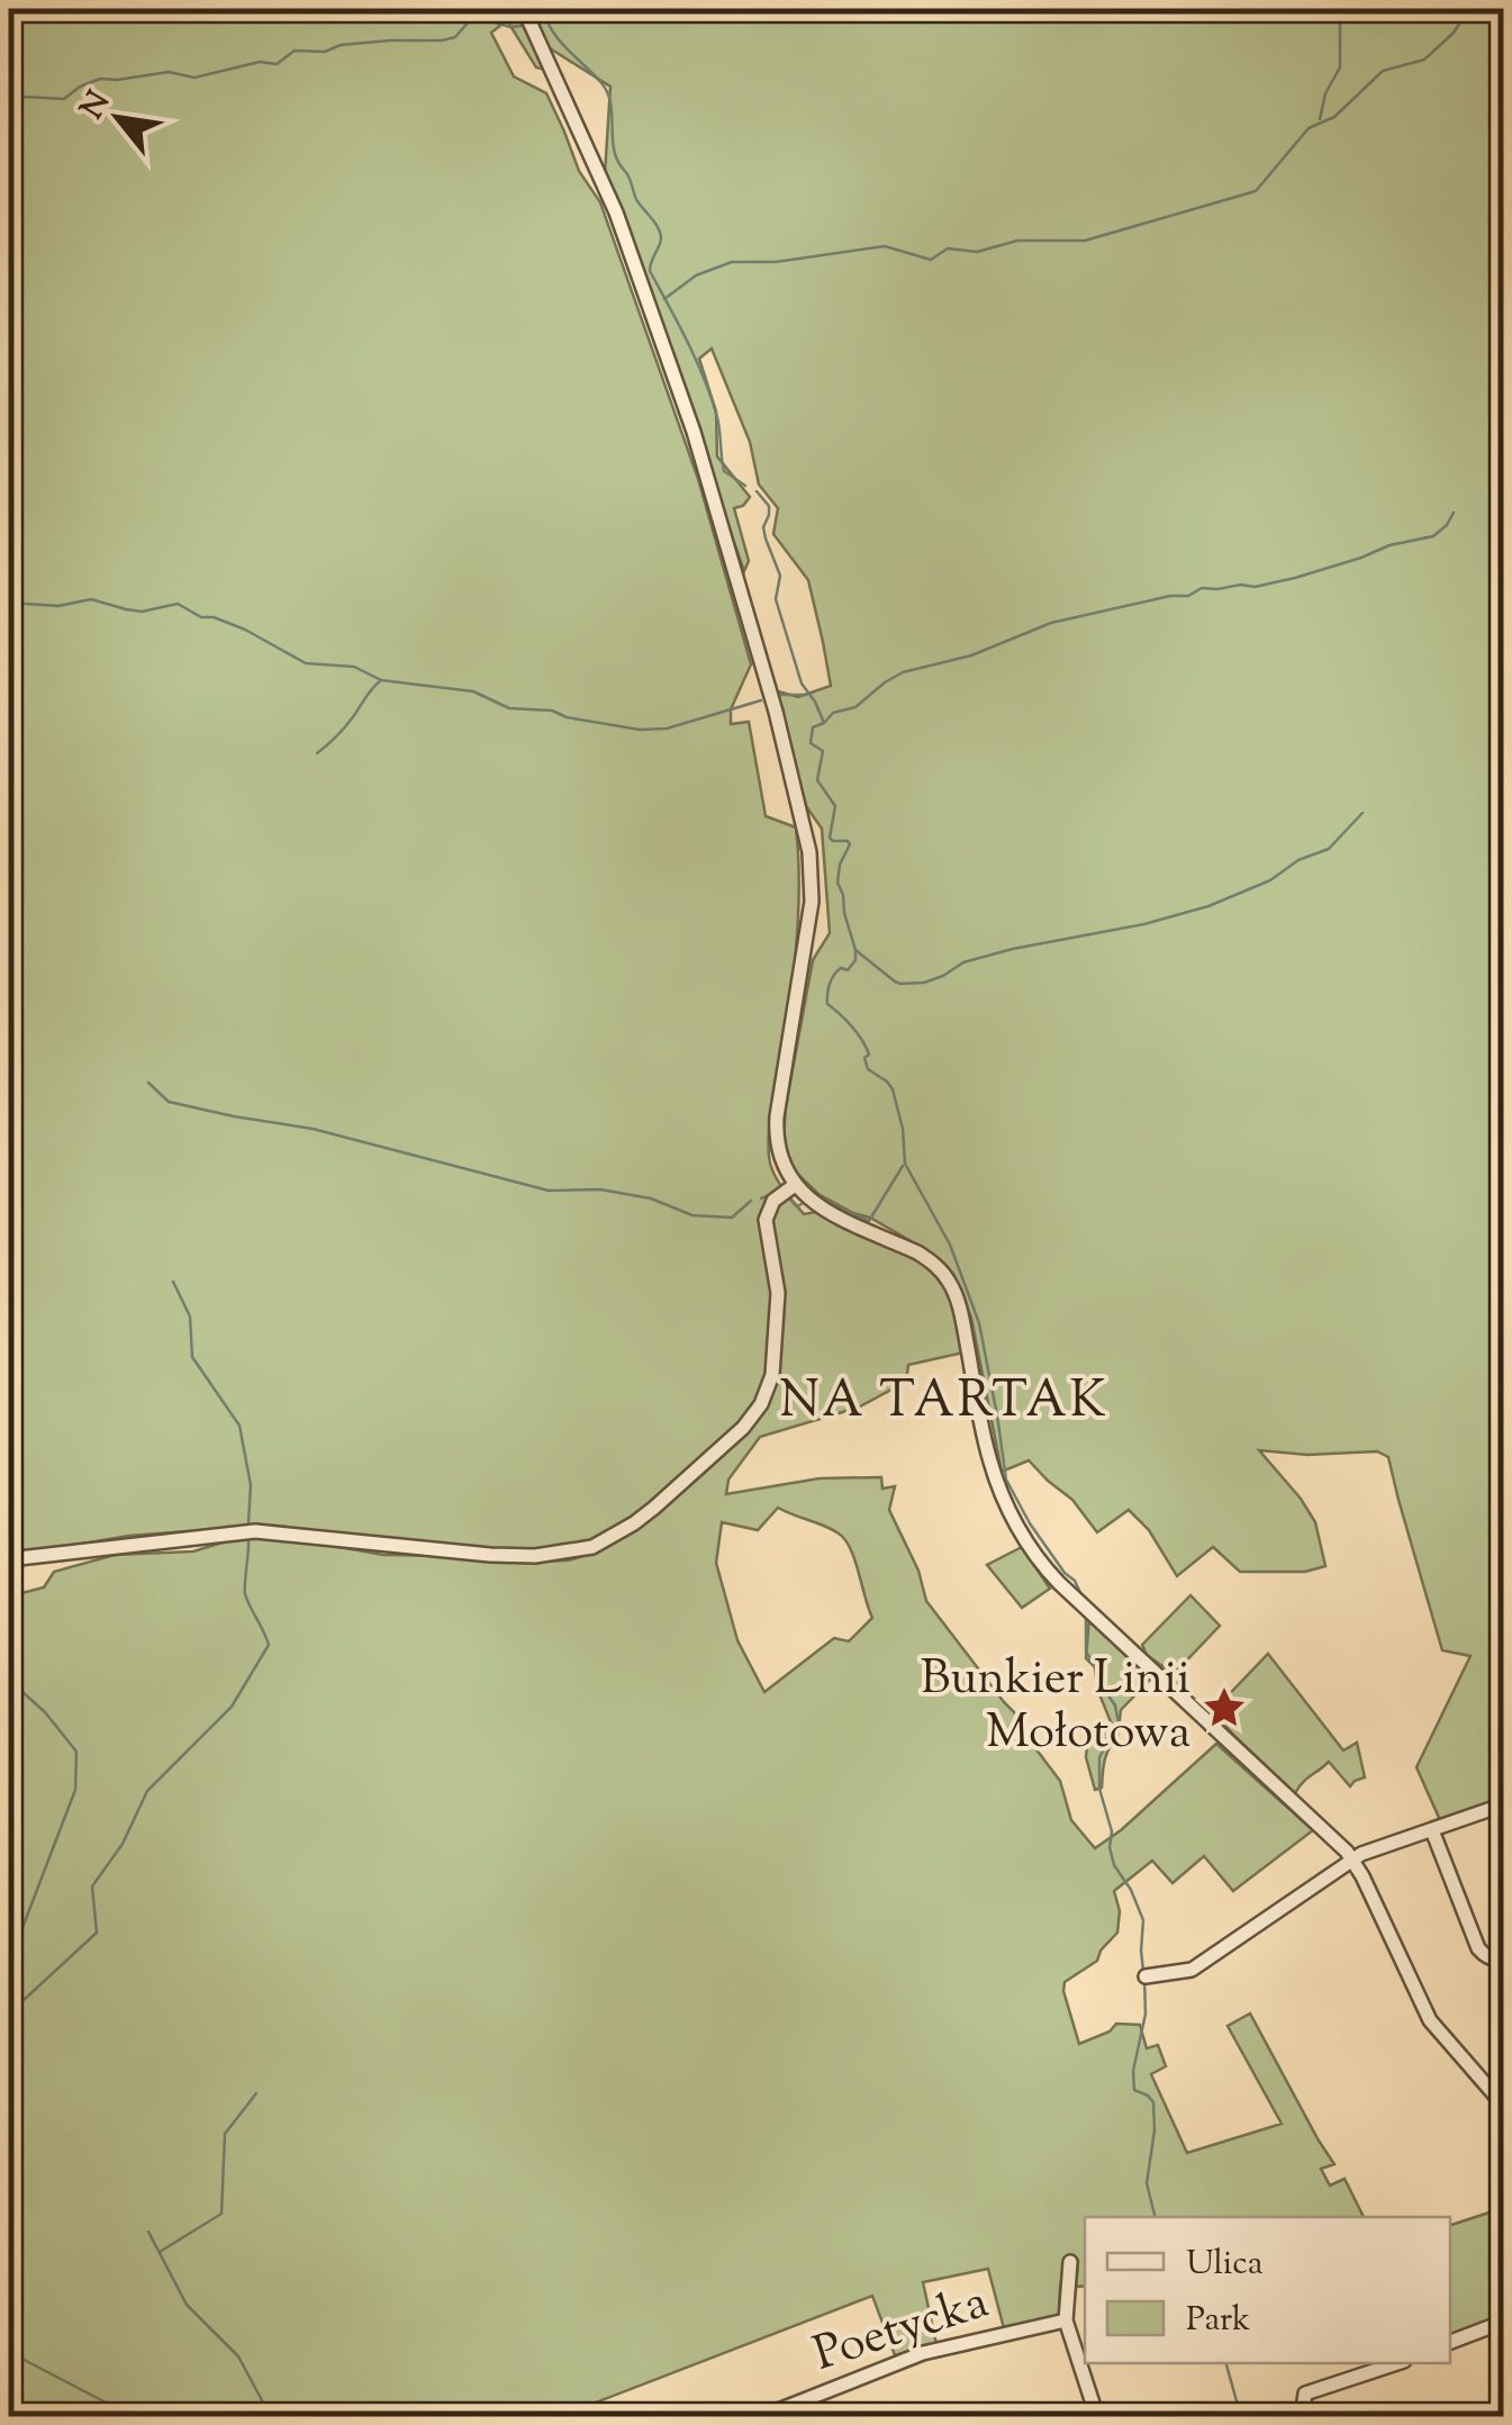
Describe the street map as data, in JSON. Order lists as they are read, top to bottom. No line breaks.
{"streets":{"street":["Poetycka"]},"districts":["NA TARTAK"],"places":{"place":["Bunkier Linii Mołotowa"]},"legend":["Ulica","Park"],"north":"top left"}
